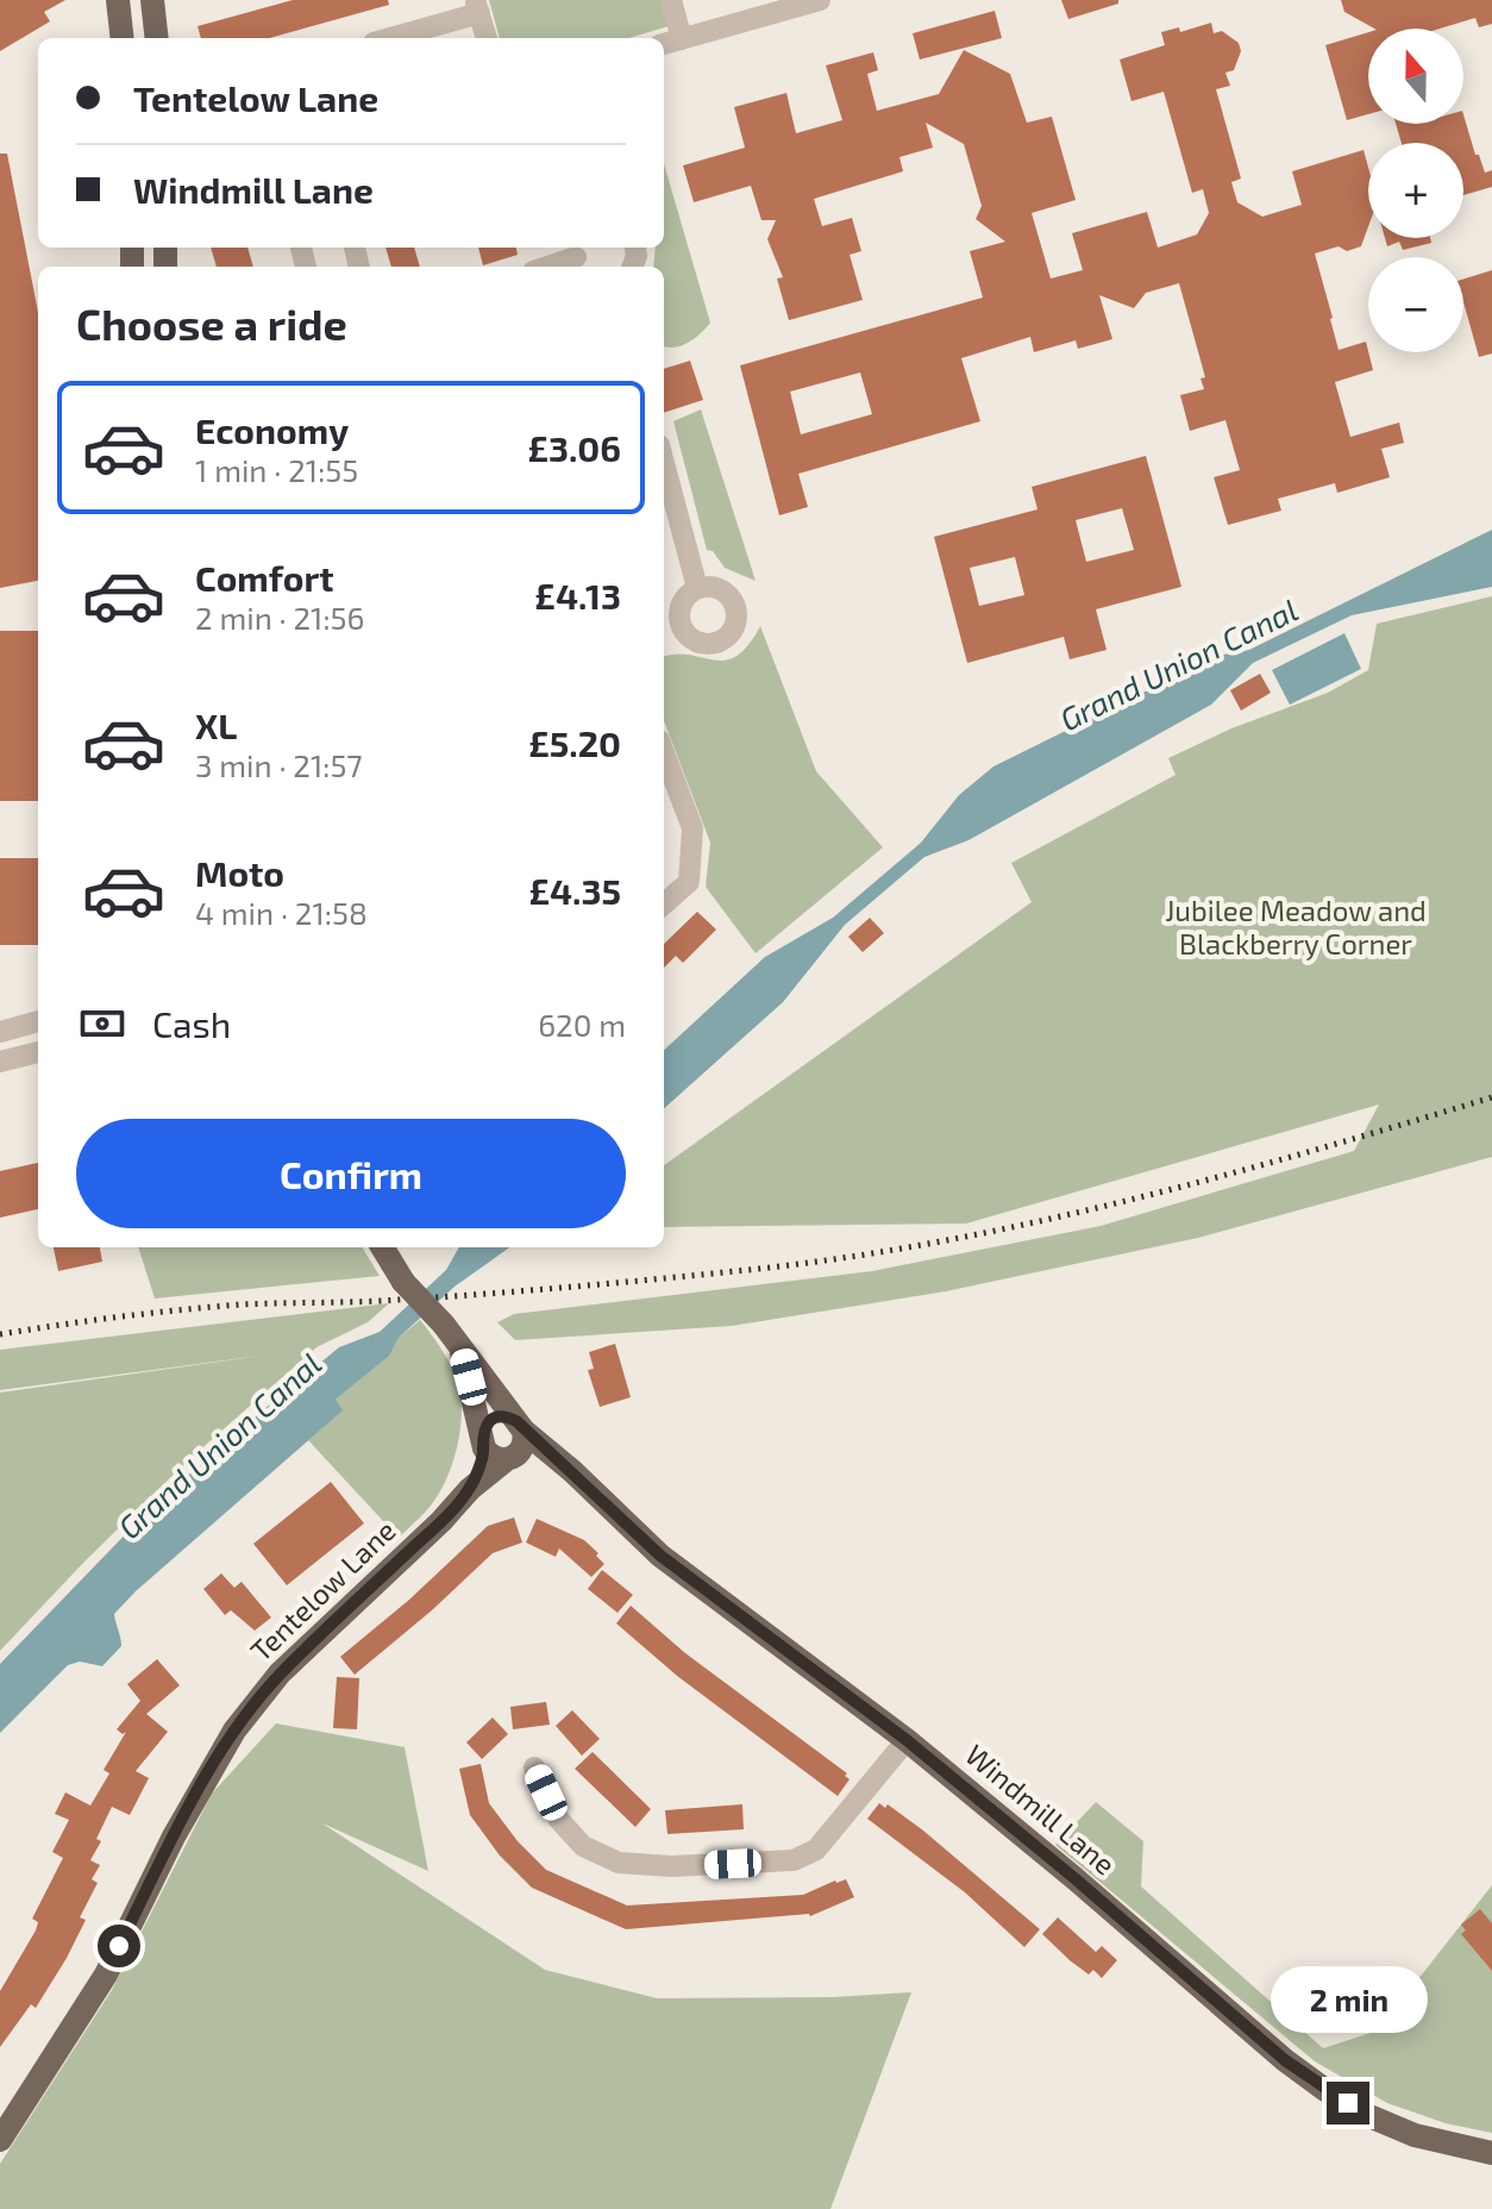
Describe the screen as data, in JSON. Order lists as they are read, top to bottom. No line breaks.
{"streets":{"main road":["Tentelow Lane","Windmill Lane"]},"crossings":[["Tentelow Lane","Windmill Lane"]],"water":["Grand Union Canal"],"parks":["Jubilee Meadow and Blackberry Corner"],"north":"top","page":{"map_buttons":["+","−"],"banner":["Tentelow Lane","Windmill Lane"],"heading":"Choose a ride","list":[{"name":"Economy","note":"1 min · 21:55","value":"£3.06"},{"name":"Comfort","note":"2 min · 21:56","value":"£4.13"},{"name":"XL","note":"3 min · 21:57","value":"£5.20"},{"name":"Moto","note":"4 min · 21:58","value":"£4.35"}],"pay":["Cash","620 m"],"buttons":"Confirm","bubble":"2 min"}}
